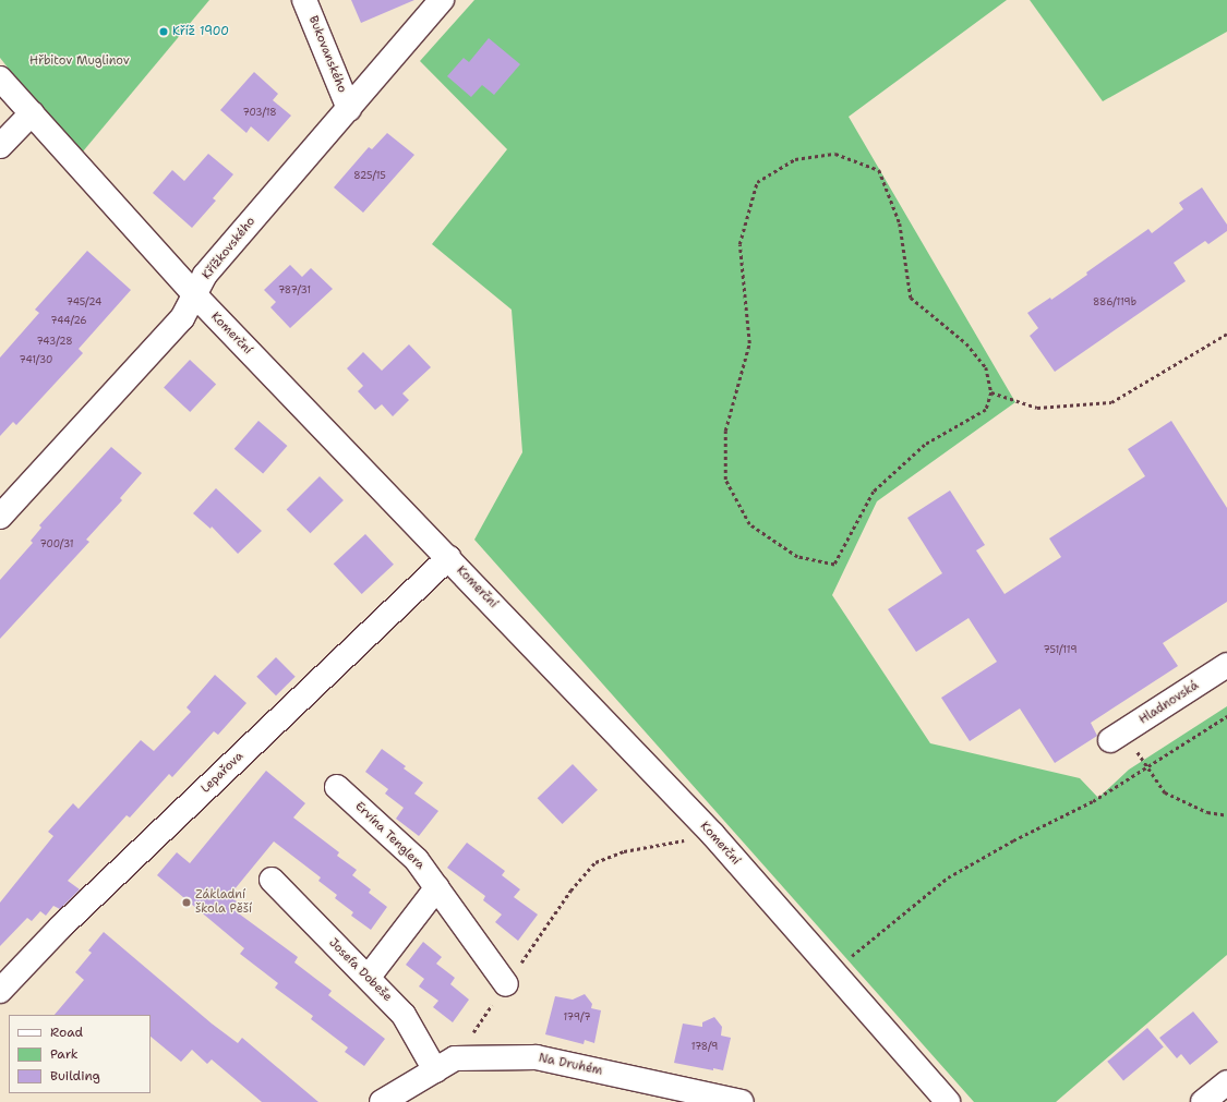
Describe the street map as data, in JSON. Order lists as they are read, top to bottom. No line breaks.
{"streets":{"street":["Bukovanského","Křížkovského","Komerční","Hladnovská","Lepařova","Ervína Tenglera","Josefa Dobeše","Na Druhém"]},"crossings":[["Bukovanského","Křížkovského"],["Křížkovského","Komerční"],["Komerční","Lepařova"],["Josefa Dobeše","Na Druhém"]],"parks":["Hřbitov Muglinov"],"places":["Kříž 1900","Základní škola Pěší"],"house_numbers":["703/18","825/15","787/31","745/24","886/119b","744/26","743/28","741/30","700/31","751/119","179/7","178/9"],"legend":["Road","Park","Building"]}
